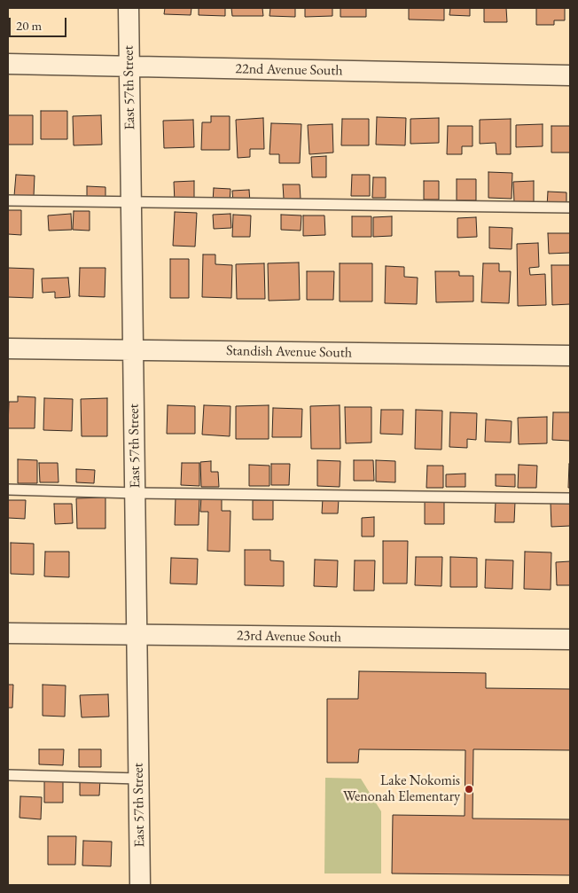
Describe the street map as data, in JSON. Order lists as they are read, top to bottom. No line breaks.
{"streets":{"street":["22nd Avenue South","East 57th Street","Standish Avenue South","23rd Avenue South"]},"crossings":[["22nd Avenue South","East 57th Street"],["East 57th Street","Standish Avenue South"],["East 57th Street","23rd Avenue South"]],"places":["Lake Nokomis Wenonah Elementary"],"scale_bar":"20 m"}
